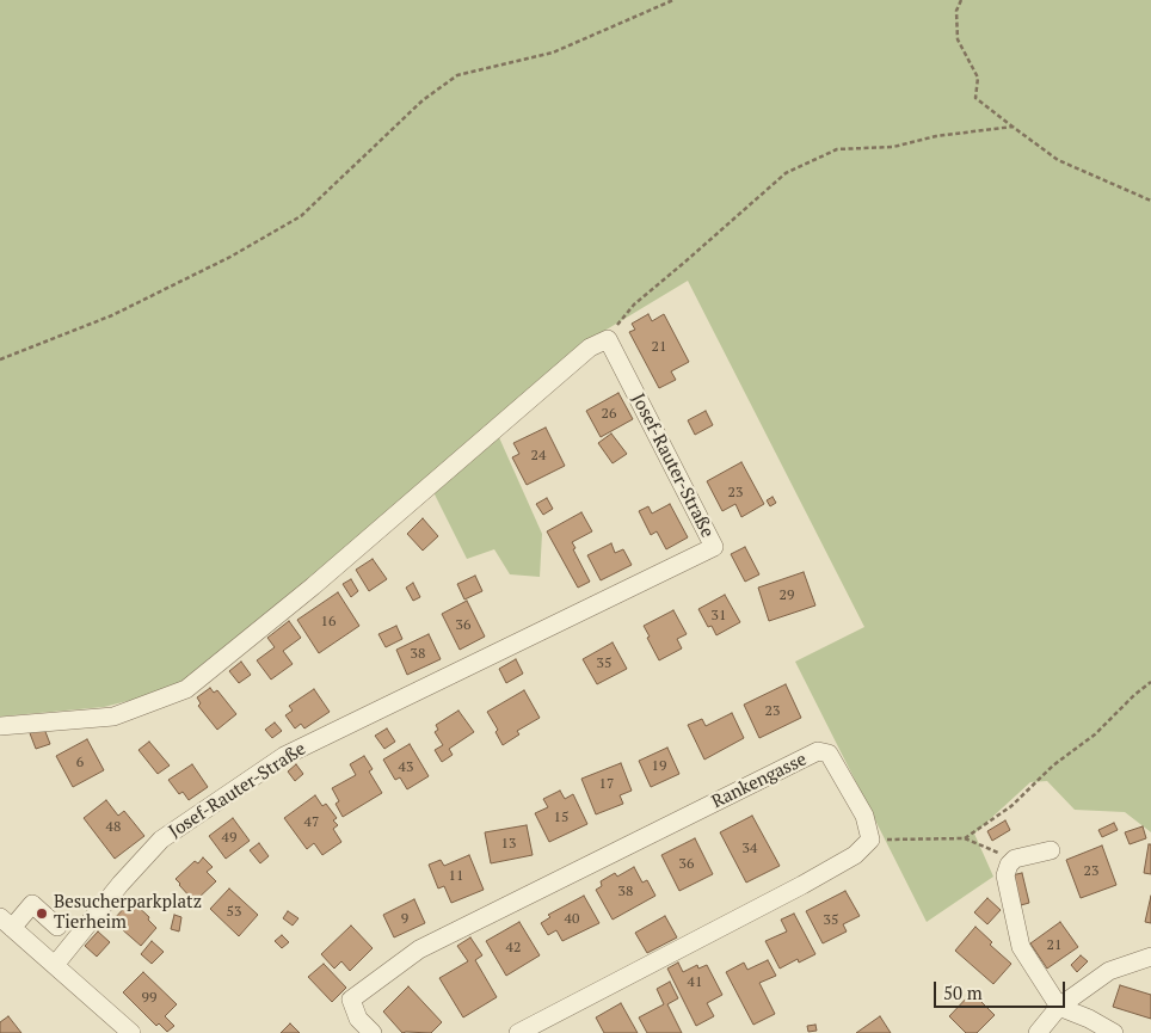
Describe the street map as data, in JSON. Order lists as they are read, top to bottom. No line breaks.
{"streets":{"street":["Josef-Rauter-Straße","Rankengasse"]},"places":["Besucherparkplatz Tierheim"],"house_numbers":["21","26","24","23","29","31","16","36","38","35","23","6","19","43","17","15","47","48","49","13","34","36","23","11","38","53","9","40","35","21","42","41","99"],"scale_bar":"50 m"}
